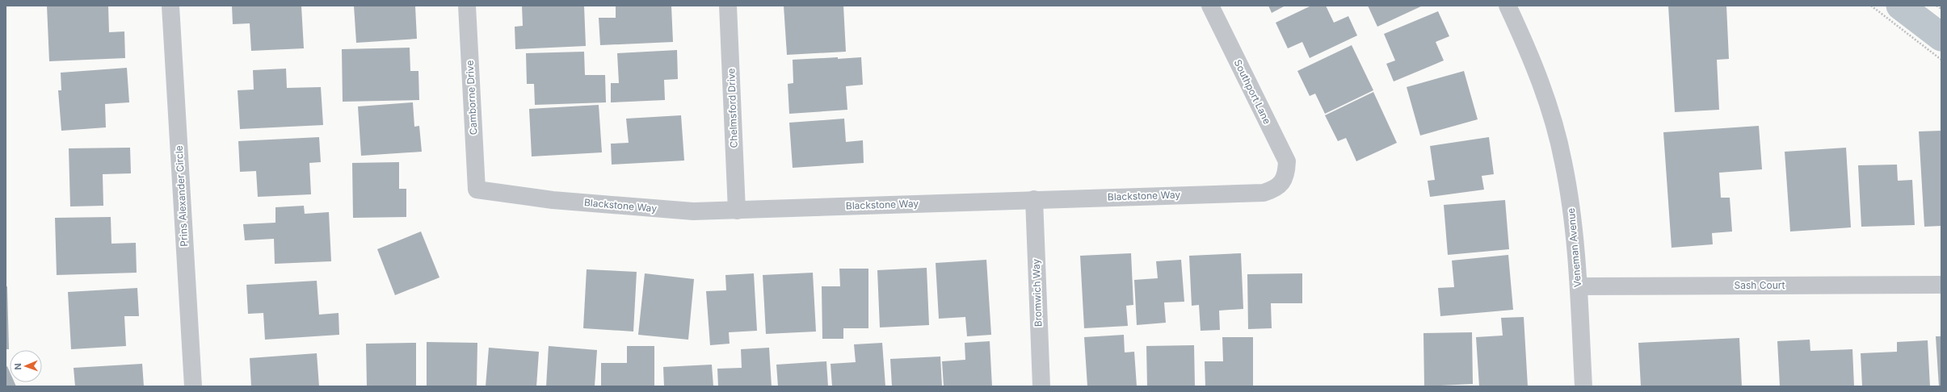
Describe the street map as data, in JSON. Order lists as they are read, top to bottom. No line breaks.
{"streets":{"street":["Southport Lane","Camborne Drive","Chelmsford Drive","Prins Alexander Circle","Blackstone Way","Veneman Avenue","Sash Court","Bromwich Way"]},"crossings":[["Southport Lane","Blackstone Way"],["Camborne Drive","Blackstone Way"],["Chelmsford Drive","Blackstone Way"],["Blackstone Way","Bromwich Way"],["Veneman Avenue","Sash Court"]],"north":"left"}
